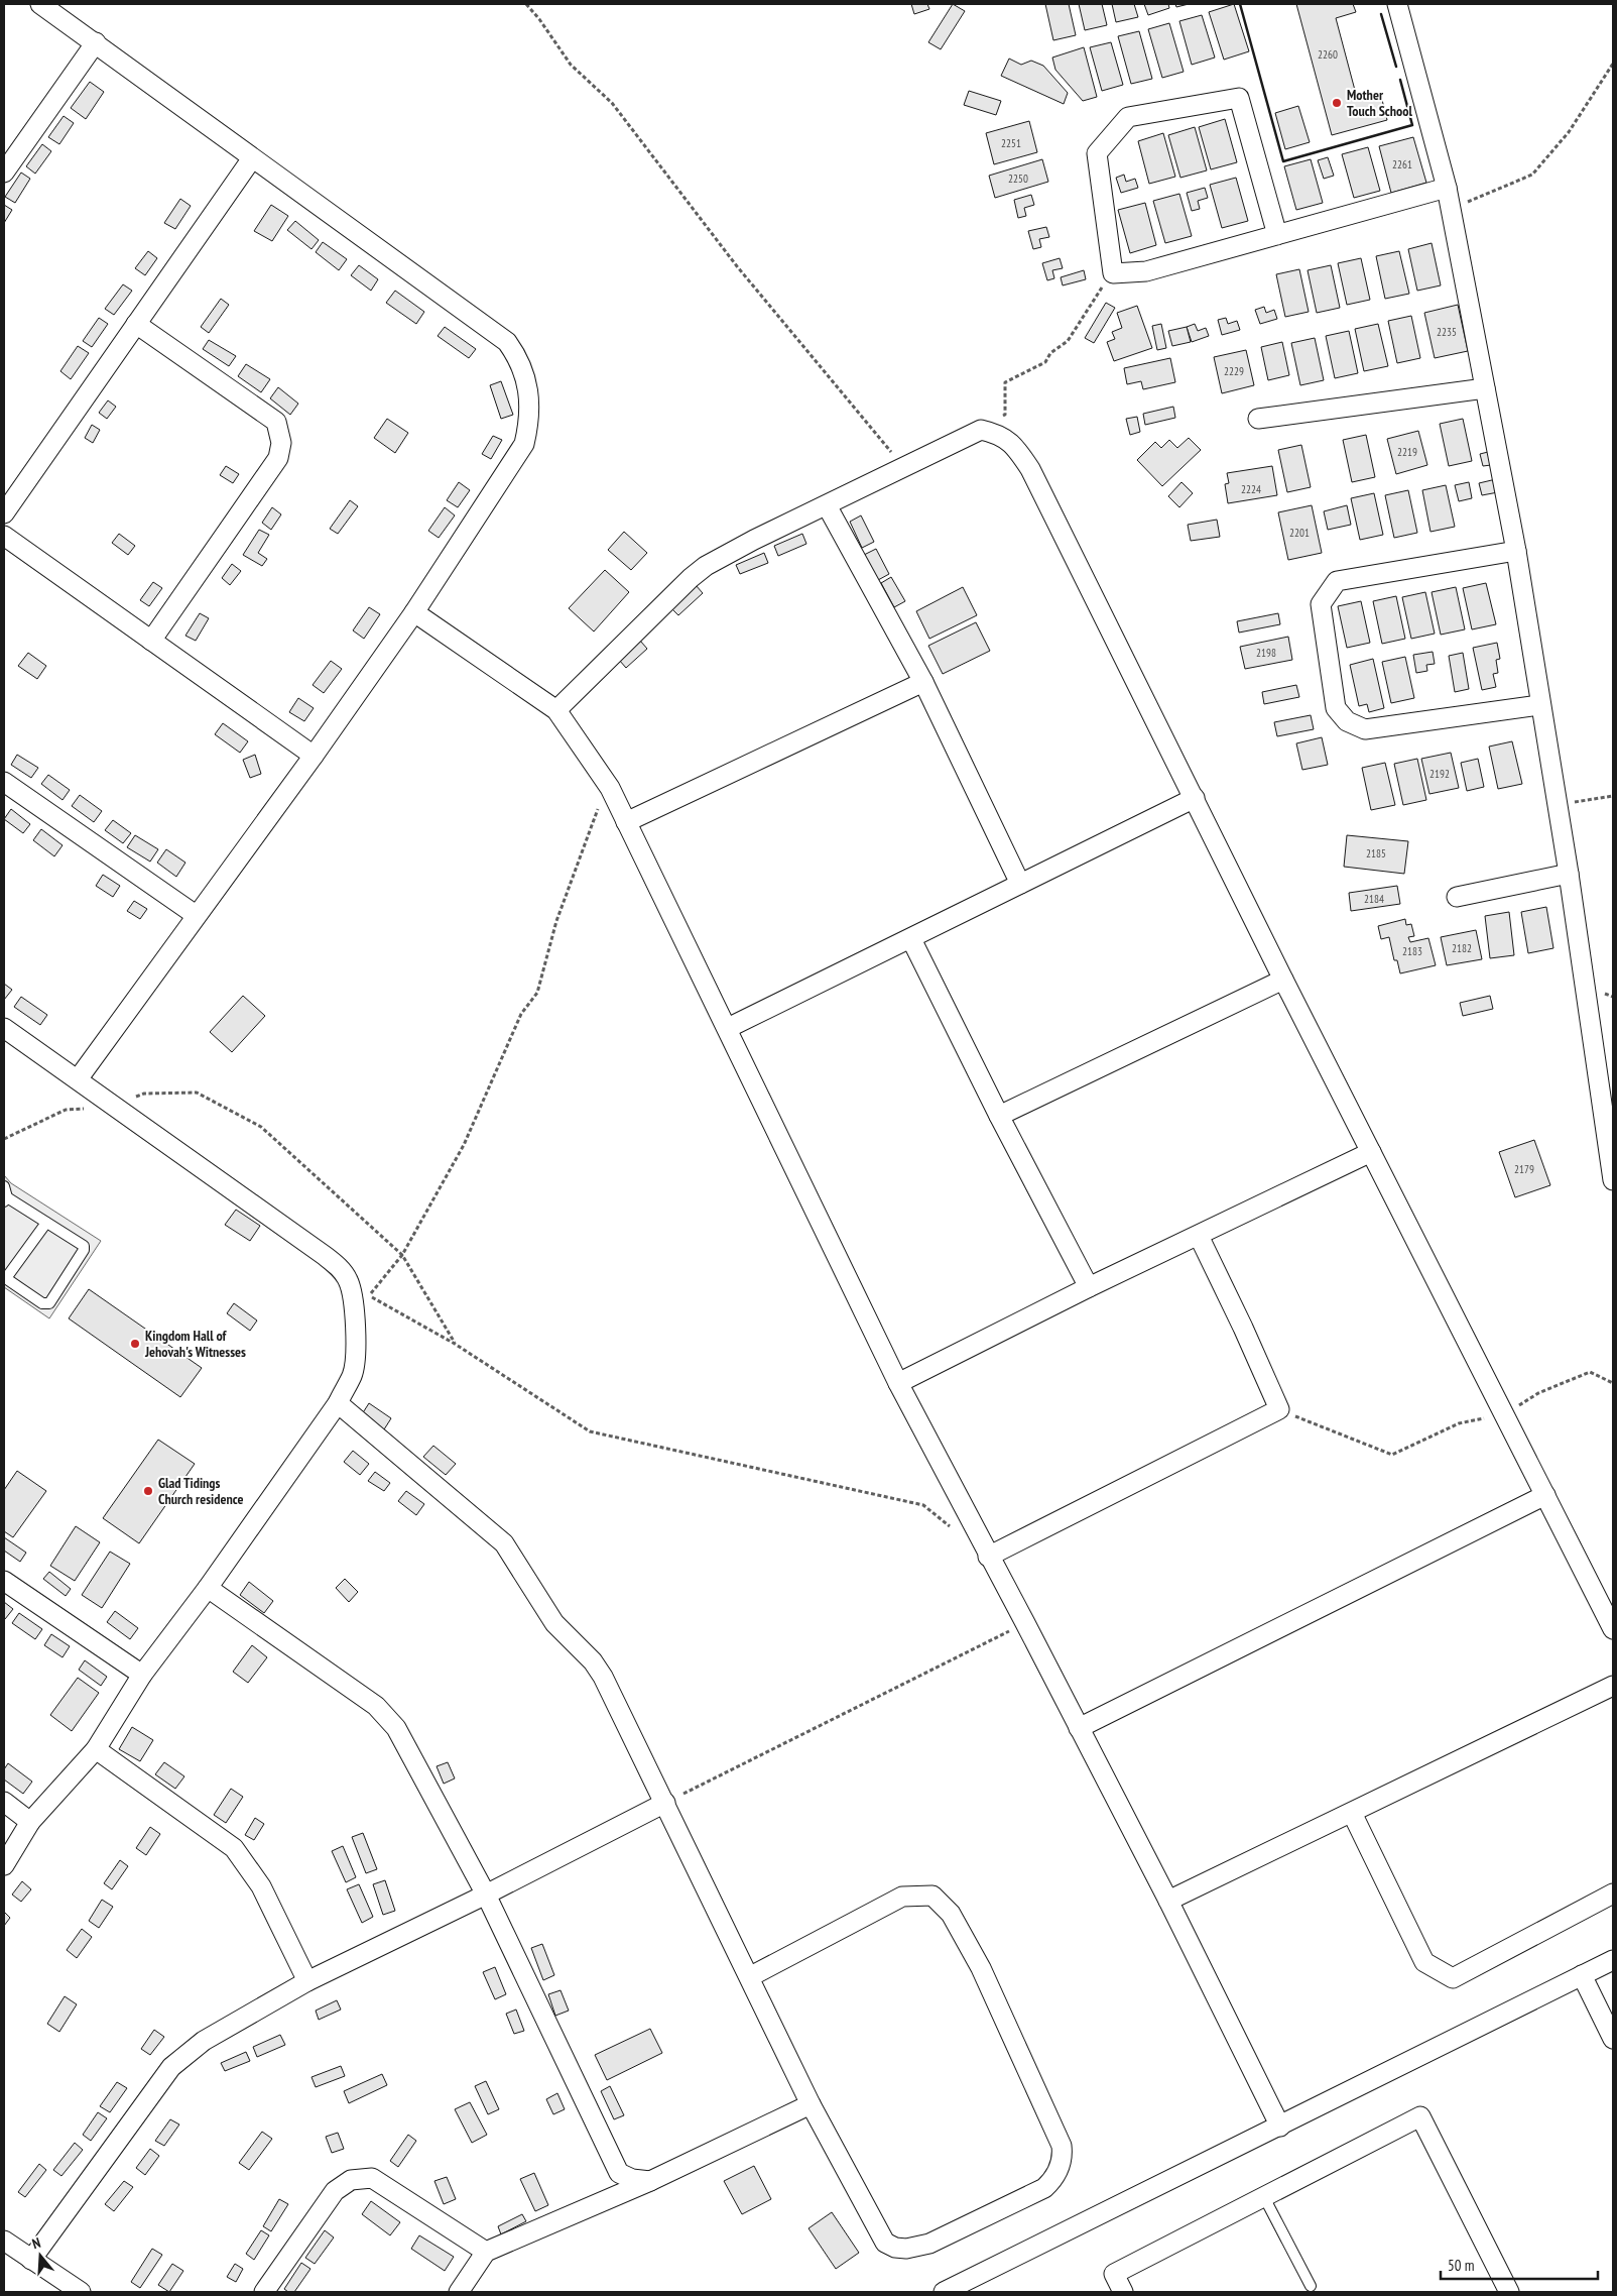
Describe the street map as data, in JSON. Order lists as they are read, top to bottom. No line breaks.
{"places":["Mother Touch School","Kingdom Hall of Jehovah's Witnesses","Glad Tidings Church residence"],"house_numbers":["2260","2251","2261","2250","2235","2229","2219","2224","2201","2198","2192","2185","2184","2182","2183","2179"],"scale_bar":"50 m","north":"top"}
